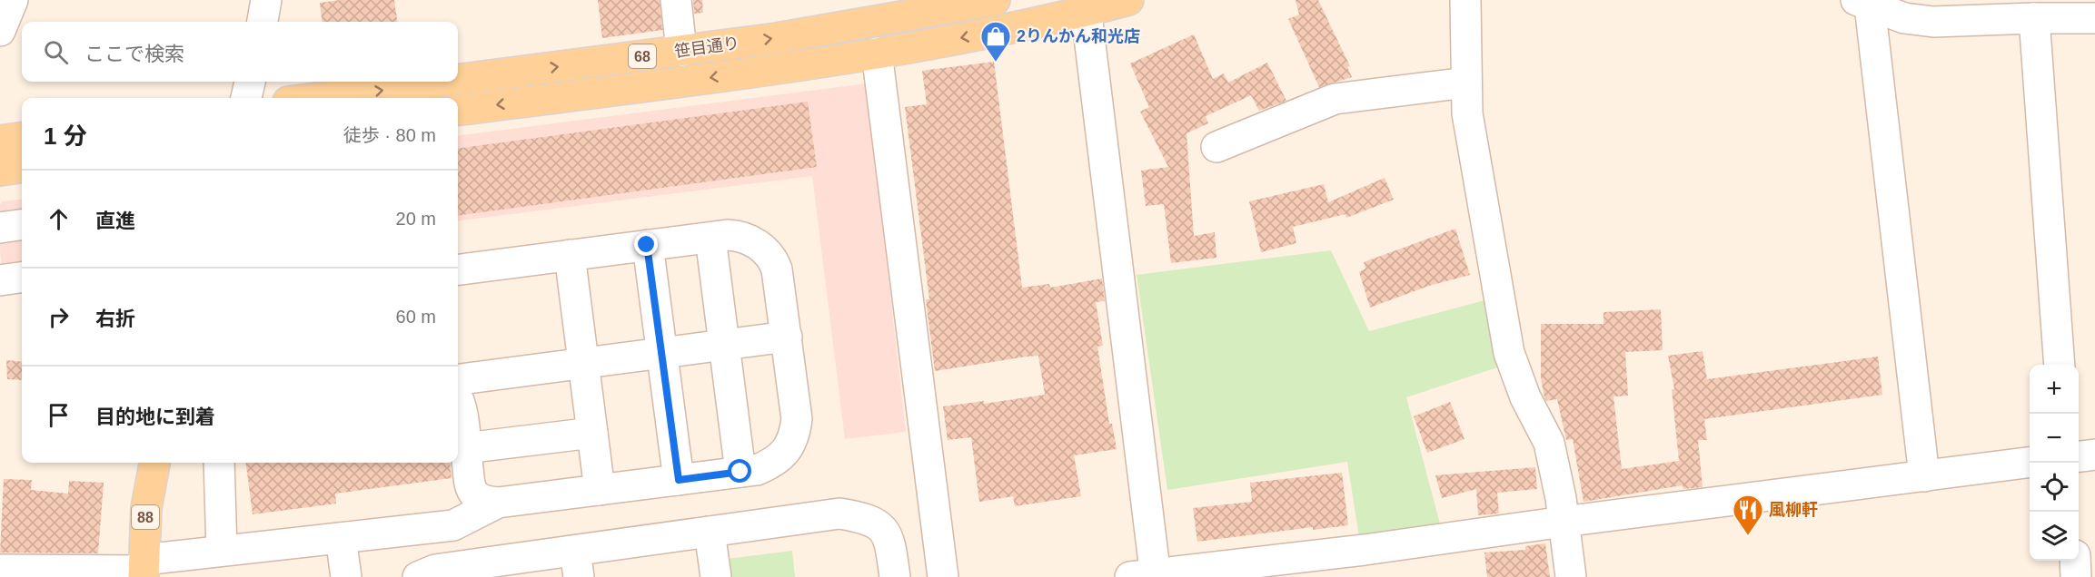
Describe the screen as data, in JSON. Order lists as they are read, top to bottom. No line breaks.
{"streets":{"main road":["笹目通り","68","88"]},"places":{"shop":["2りんかん和光店"],"restaurant":["風柳軒"]},"page":{"search":"ここで検索","heading":["1 分","徒歩 · 80 m"],"list":[["直進","20 m"],["右折","60 m"],"目的地に到着"],"map_buttons":["+","−"]}}
